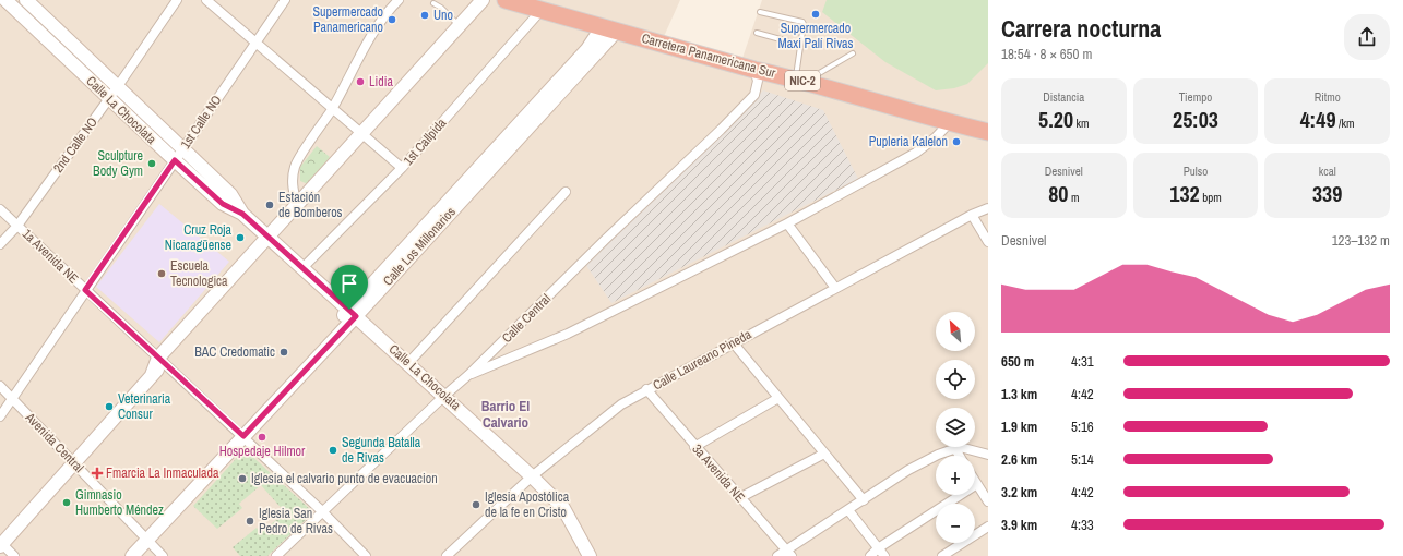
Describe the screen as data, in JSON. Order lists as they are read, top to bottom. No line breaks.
{"streets":{"highway":["Carretera Panamericana Sur","NIC-2"],"street":["Calle La Chocolata","1st Calle NO","1st Callpida","2nd Calle NO","Calle Los Millonarios","1a Avenida NE","Calle Central","Calle Laureano Pineda","Avenida Central","3a Avenida NE"]},"crossings":[["Carretera Panamericana Sur","1st Callpida"],["Carretera Panamericana Sur","Calle Los Millonarios"],["Carretera Panamericana Sur","Calle Central"],["Calle La Chocolata","1st Calle NO"],["Calle La Chocolata","1st Callpida"],["Calle La Chocolata","2nd Calle NO"],["Calle La Chocolata","Calle Los Millonarios"],["Calle La Chocolata","Calle Central"],["Calle La Chocolata","Calle Laureano Pineda"],["1st Calle NO","1a Avenida NE"],["1st Calle NO","Avenida Central"],["2nd Calle NO","1a Avenida NE"],["Calle Los Millonarios","1a Avenida NE"],["Calle Los Millonarios","Avenida Central"],["1a Avenida NE","Calle Central"],["Calle Laureano Pineda","3a Avenida NE"]],"districts":["Barrio El Calvario"],"places":{"other":["Supermercado Maxi Palí Rivas","Uno","Supermercado Panamericano","Lidia","Pupleria Kalelon","Sculpture Body Gym","Estación de Bomberos","Cruz Roja Nicaragüense","Escuela Tecnologica","BAC Credomatic","Veterinaria Consur","Hospedaje Hilmor","Segunda Batalla de Rivas","Iglesia el calvario punto de evacuacion","Gimnasio Humberto Méndez","Iglesia Apostólica de la fe en Cristo","Iglesia San Pedro de Rivas"],"health":["Fmarcia La Inmaculada"]},"north":"top left","page":{"heading":["Carrera nocturna","18:54 · 8 × 650 m"],"stats":[["Distancia","5.20 km"],["Tiempo","25:03"],["Ritmo","4:49 /km"],["Desnivel","80 m"],["Pulso","132 bpm"],["kcal","339"]],"chart":["Desnivel","123–132 m"],"map_buttons":["+","−"],"list":[{"name":"650 m","note":"4:31"},{"name":"1.3 km","note":"4:42"},{"name":"1.9 km","note":"5:16"},{"name":"2.6 km","note":"5:14"},{"name":"3.2 km","note":"4:42"},{"name":"3.9 km","note":"4:33"}]}}
